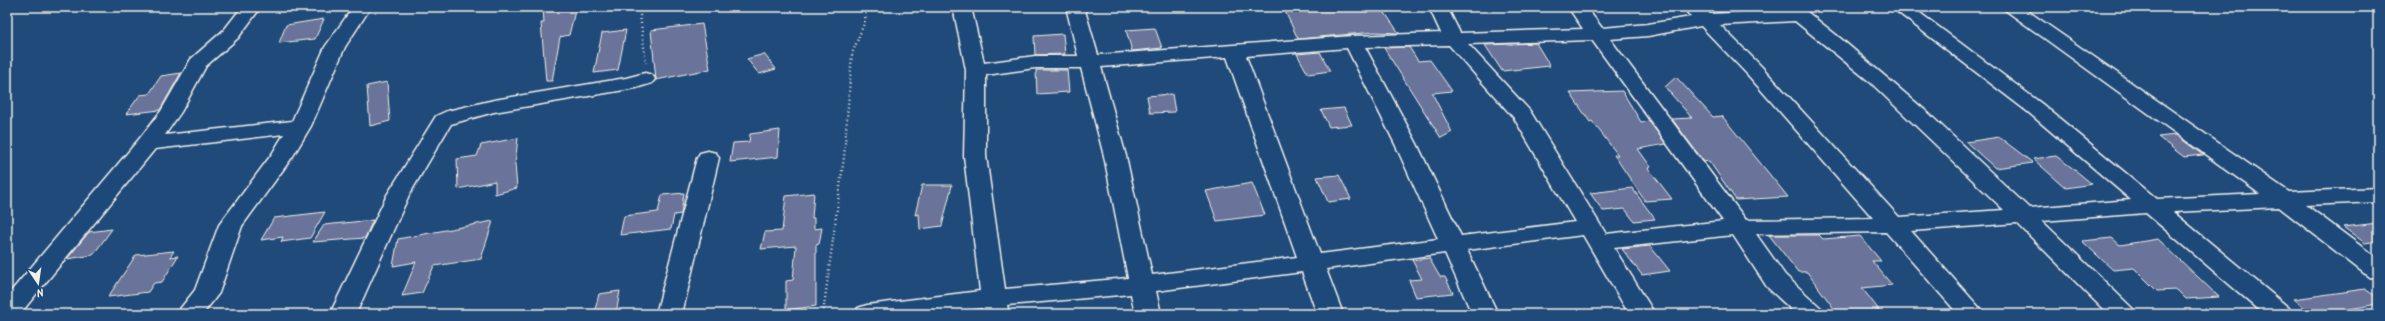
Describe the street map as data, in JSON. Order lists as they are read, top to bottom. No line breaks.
{"north":"bottom"}
